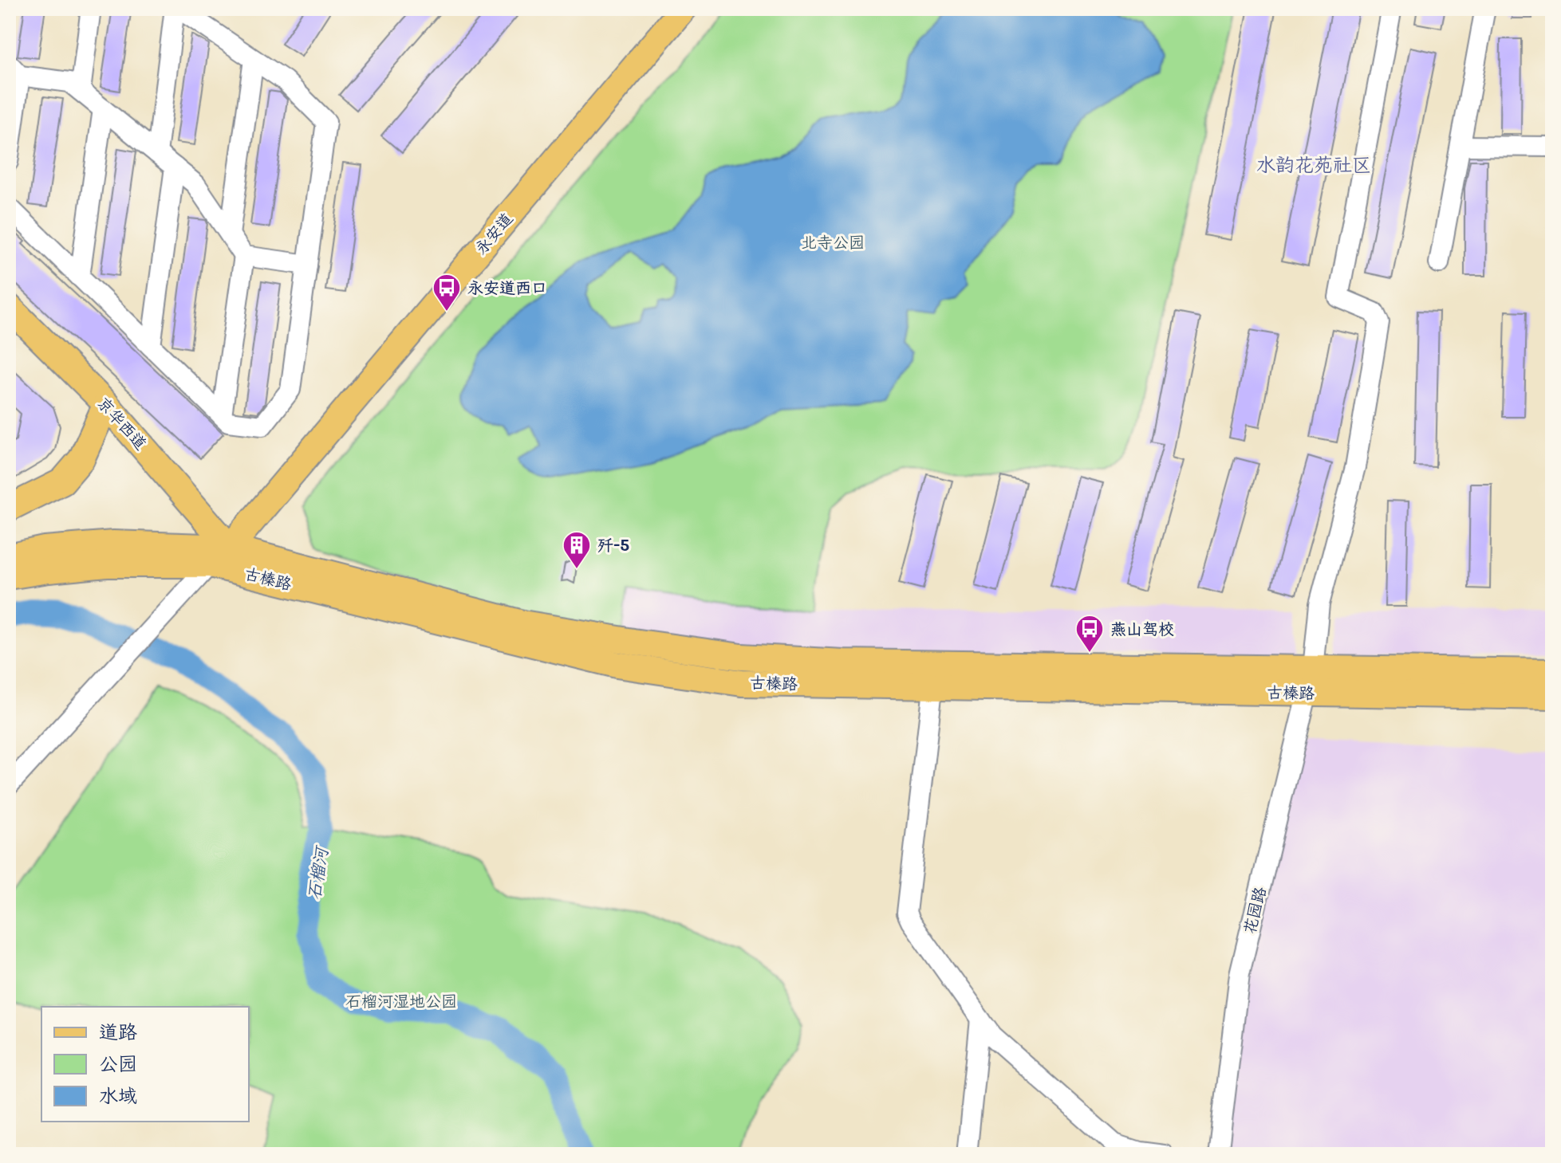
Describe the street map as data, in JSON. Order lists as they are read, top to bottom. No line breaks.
{"streets":{"main road":["永安道","京华西道","古榛路"],"street":["花园路"]},"crossings":[["永安道","京华西道"],["永安道","古榛路"],["京华西道","古榛路"],["古榛路","花园路"]],"districts":["水韵花苑社区"],"water":["石榴河"],"parks":["北寺公园","石榴河湿地公园"],"places":{"bus stop":["永安道西口","燕山驾校"],"building":["歼-5"]},"legend":["道路","公园","水域"]}
